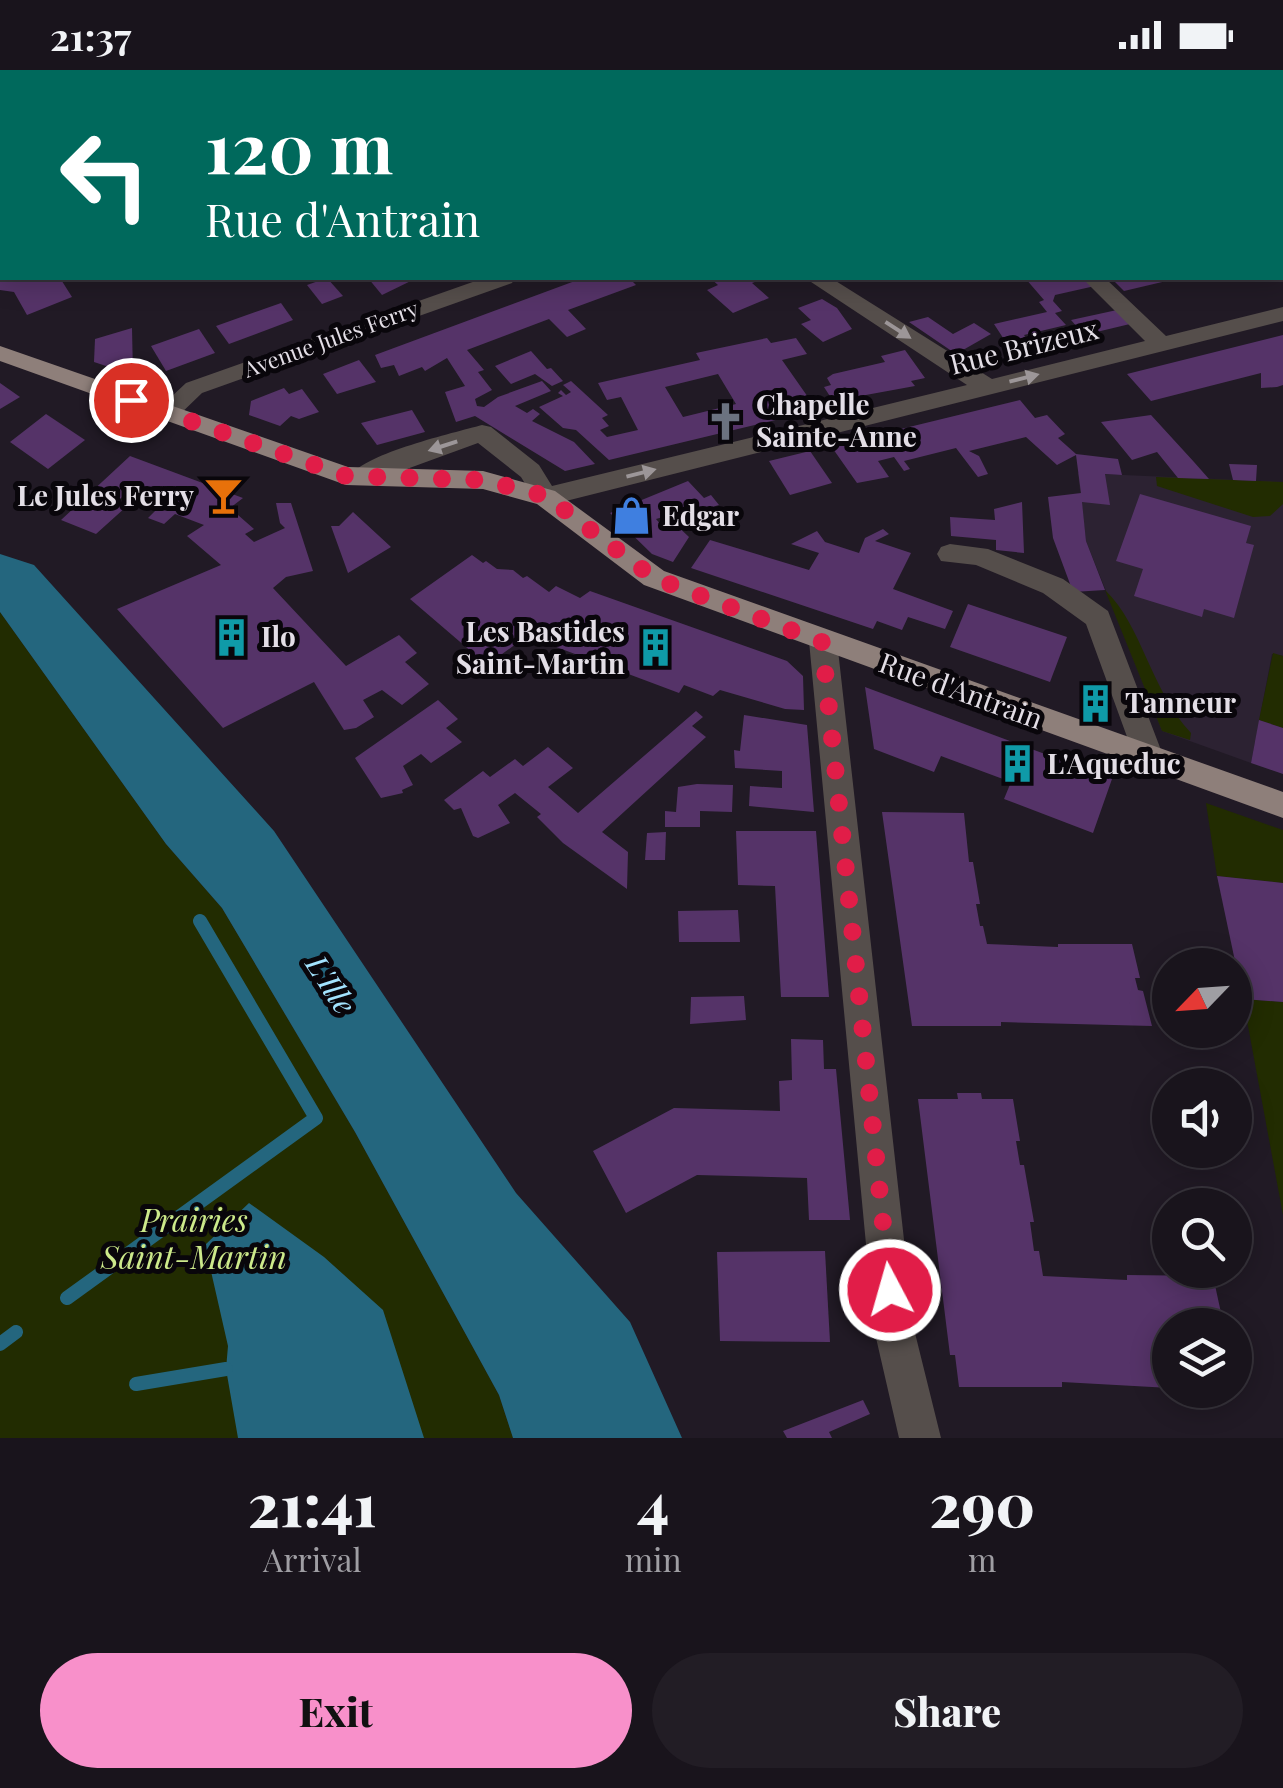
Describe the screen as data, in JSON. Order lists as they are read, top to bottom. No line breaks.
{"streets":{"main road":["Rue d'Antrain"],"street":["Avenue Jules Ferry","Rue Brizeux"]},"crossings":[["Avenue Jules Ferry","Rue d'Antrain"],["Rue Brizeux","Rue d'Antrain"]],"one_way":["Rue Brizeux"],"water":["L'Ille"],"parks":["Prairies Saint-Martin"],"places":{"church":["Chapelle Sainte-Anne"],"bar":["Le Jules Ferry"],"shop":["Edgar"],"building":["Ilo","Les Bastides Saint-Martin","Tanneur","L'Aqueduc"]},"north":"bottom left","page":{"status":"21:37","turn":["120 m","Rue d'Antrain"],"eta":["21:41","Arrival","4","min","290","m"],"buttons":["Exit","Share"]}}
